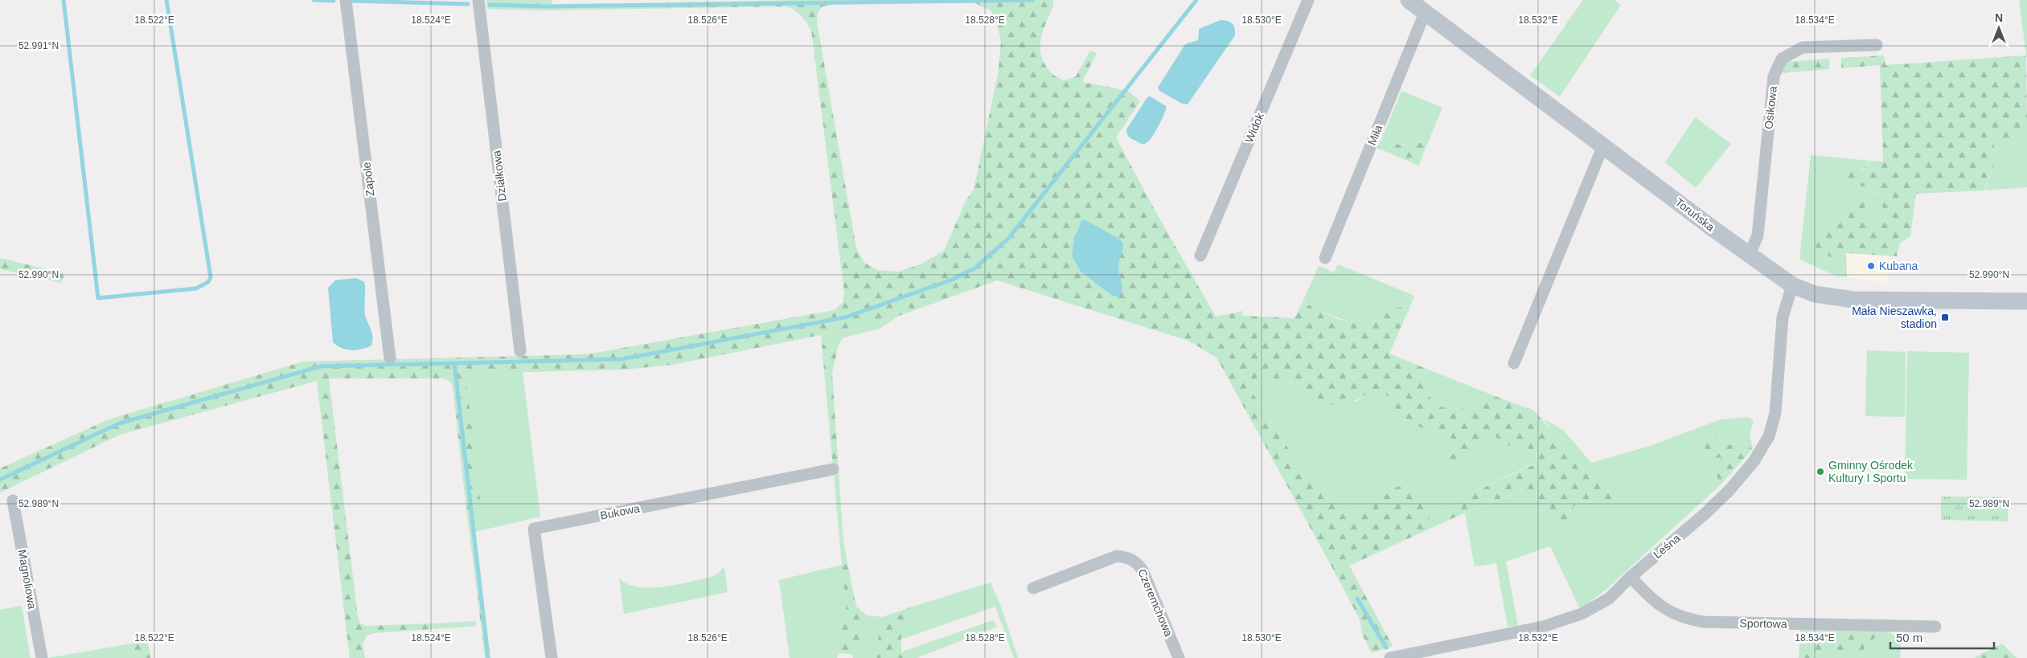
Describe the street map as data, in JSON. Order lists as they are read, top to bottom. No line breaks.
{"streets":{"main road":["Toruńska"],"street":["Osikowa","Widok","Miła","Działkowa","Zapole","Bukowa","Leśna","Magnoliowa","Czeremchowa","Sportowa"]},"crossings":[["Osikowa","Toruńska"],["Miła","Toruńska"],["Toruńska","Leśna"],["Leśna","Sportowa"]],"places":{"other":["Kubana","Gminny Ośrodek Kultury I Sportu"],"transit":["Mała Nieszawka, stadion"]},"scale_bar":"50 m","north":"top","coordinates":["18.522°E","18.524°E","18.526°E","18.528°E","18.530°E","18.532°E","18.534°E","52.991°N","52.990°N","52.989°N"]}
